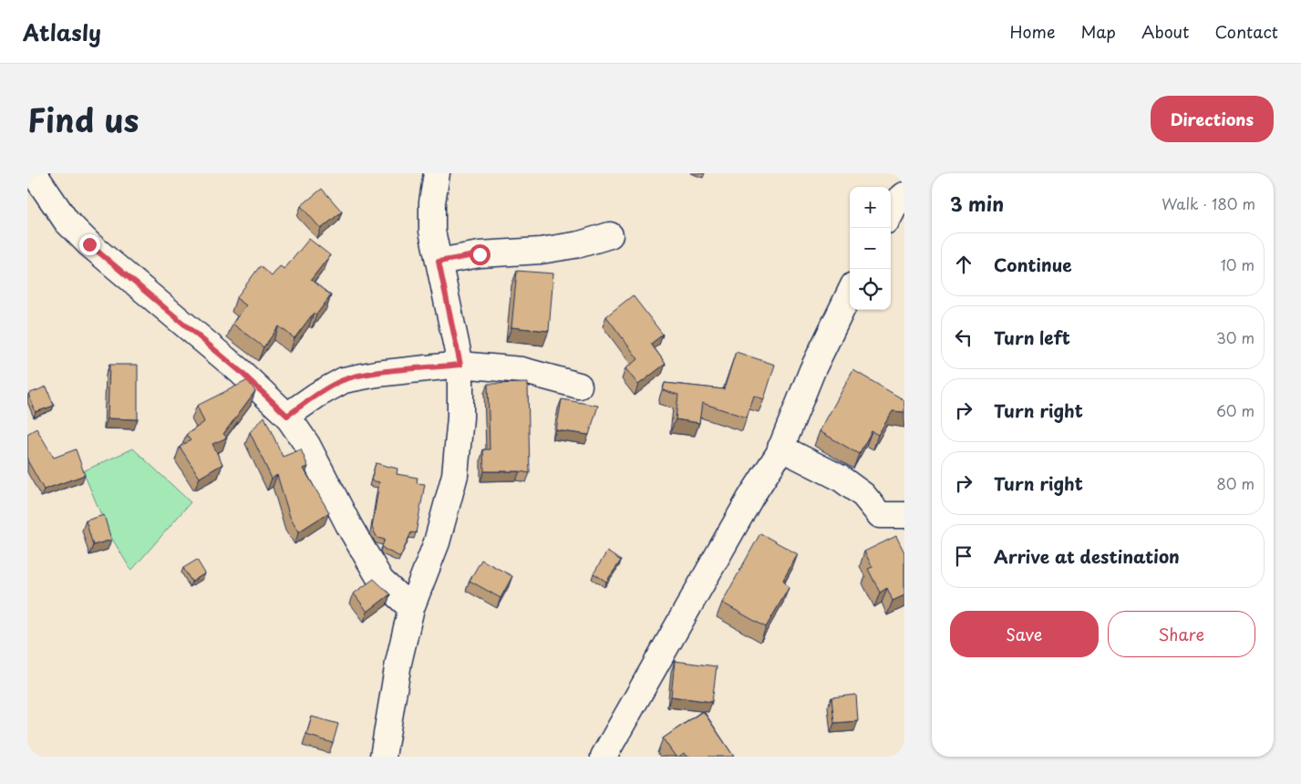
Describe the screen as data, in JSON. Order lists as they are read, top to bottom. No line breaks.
{"page":{"header":"Atlasly","nav":["Home","Map","About","Contact"],"title":"Find us","buttons":["Directions",["Save","Share"]],"heading":["3 min","Walk · 180 m"],"map_buttons":["+","−"],"list":[["Continue","10 m"],["Turn left","30 m"],["Turn right","60 m"],["Turn right","80 m"],"Arrive at destination"]}}
